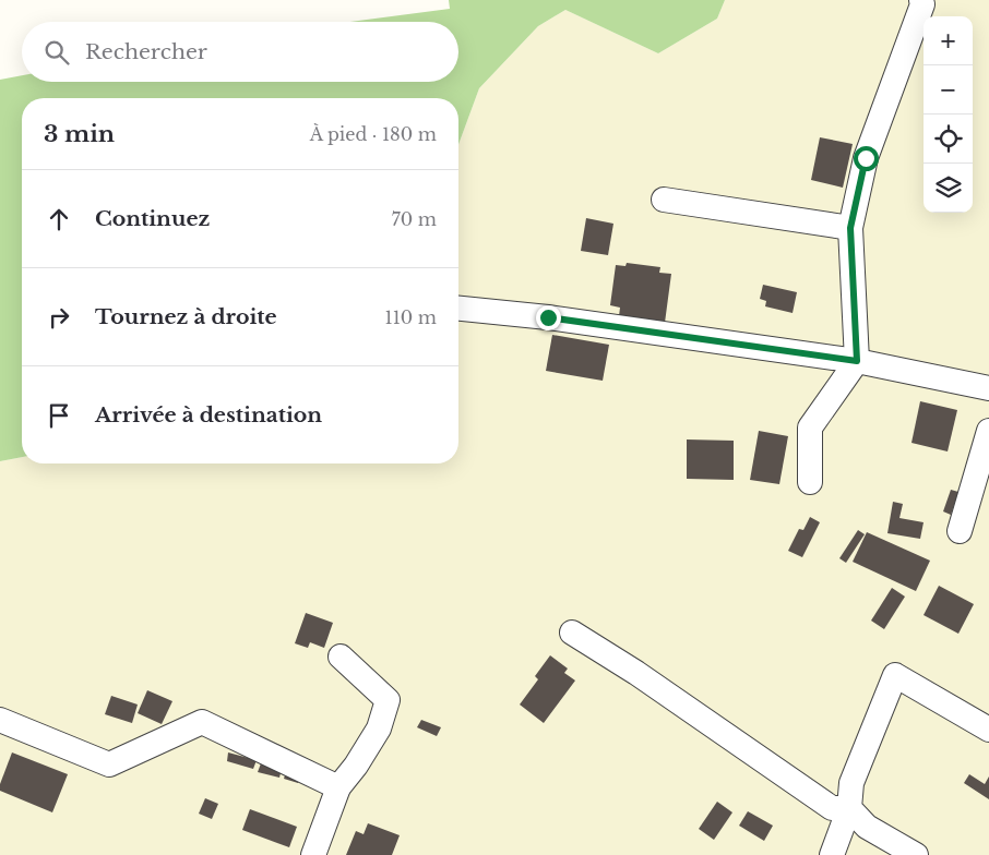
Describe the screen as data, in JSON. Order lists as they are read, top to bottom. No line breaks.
{"page":{"map_buttons":["+","−"],"search":"Rechercher","heading":["3 min","À pied · 180 m"],"list":[["Continuez","70 m"],["Tournez à droite","110 m"],"Arrivée à destination"]}}
